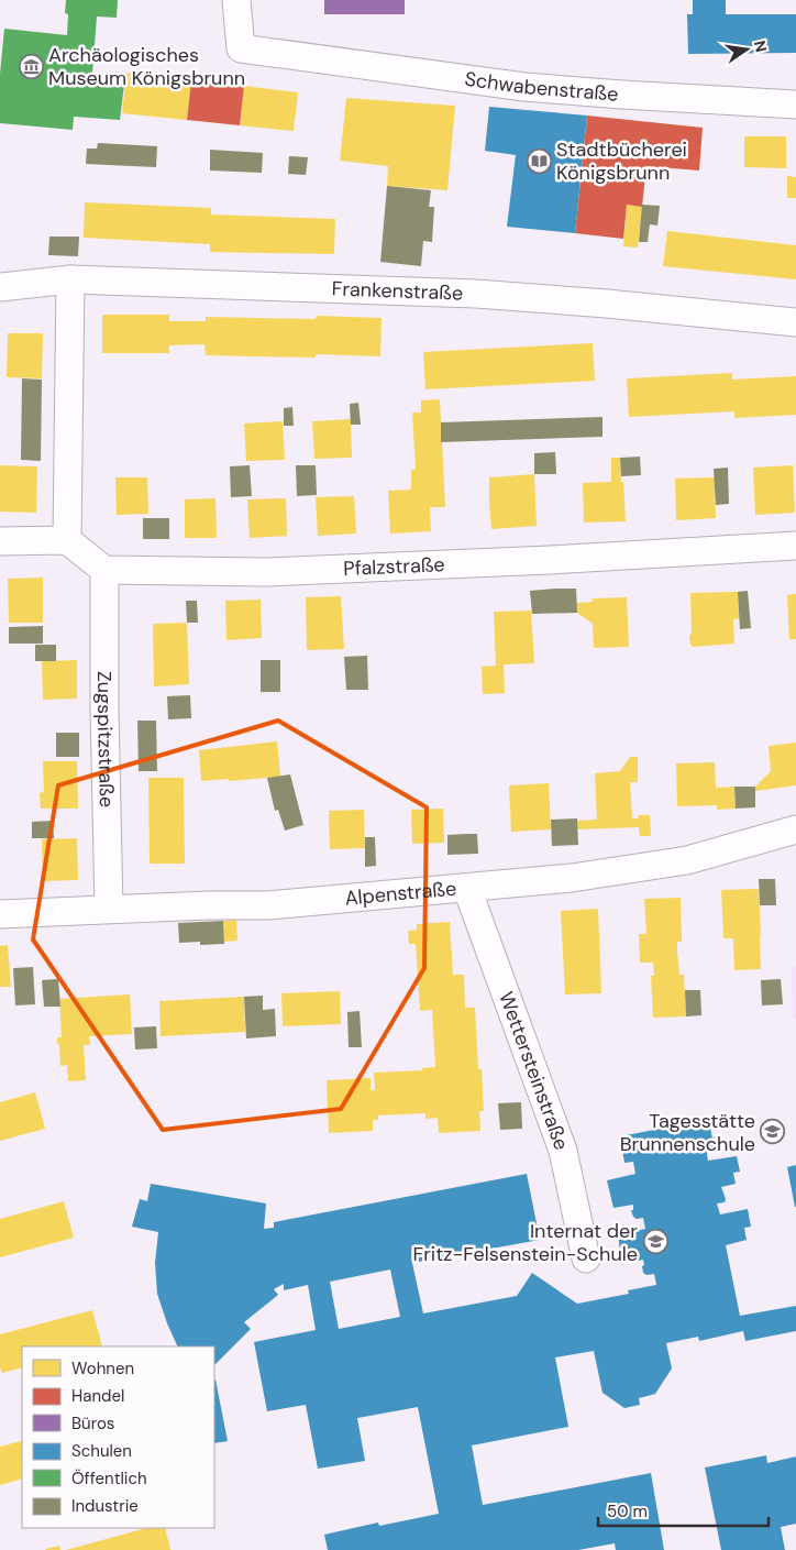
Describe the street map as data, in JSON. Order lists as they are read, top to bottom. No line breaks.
{"streets":{"street":["Schwabenstraße","Frankenstraße","Pfalzstraße","Zugspitzstraße","Alpenstraße","Wettersteinstraße"]},"crossings":[["Pfalzstraße","Zugspitzstraße"],["Zugspitzstraße","Alpenstraße"],["Alpenstraße","Wettersteinstraße"]],"places":{"museum":["Archäologisches Museum Königsbrunn"],"library":["Stadtbücherei Königsbrunn"],"school or university":["Tagesstätte Brunnenschule","Internat der Fritz-Felsenstein-Schule"]},"legend":["Wohnen","Handel","Büros","Schulen","Öffentlich","Industrie"],"scale_bar":"50 m","north":"right"}
